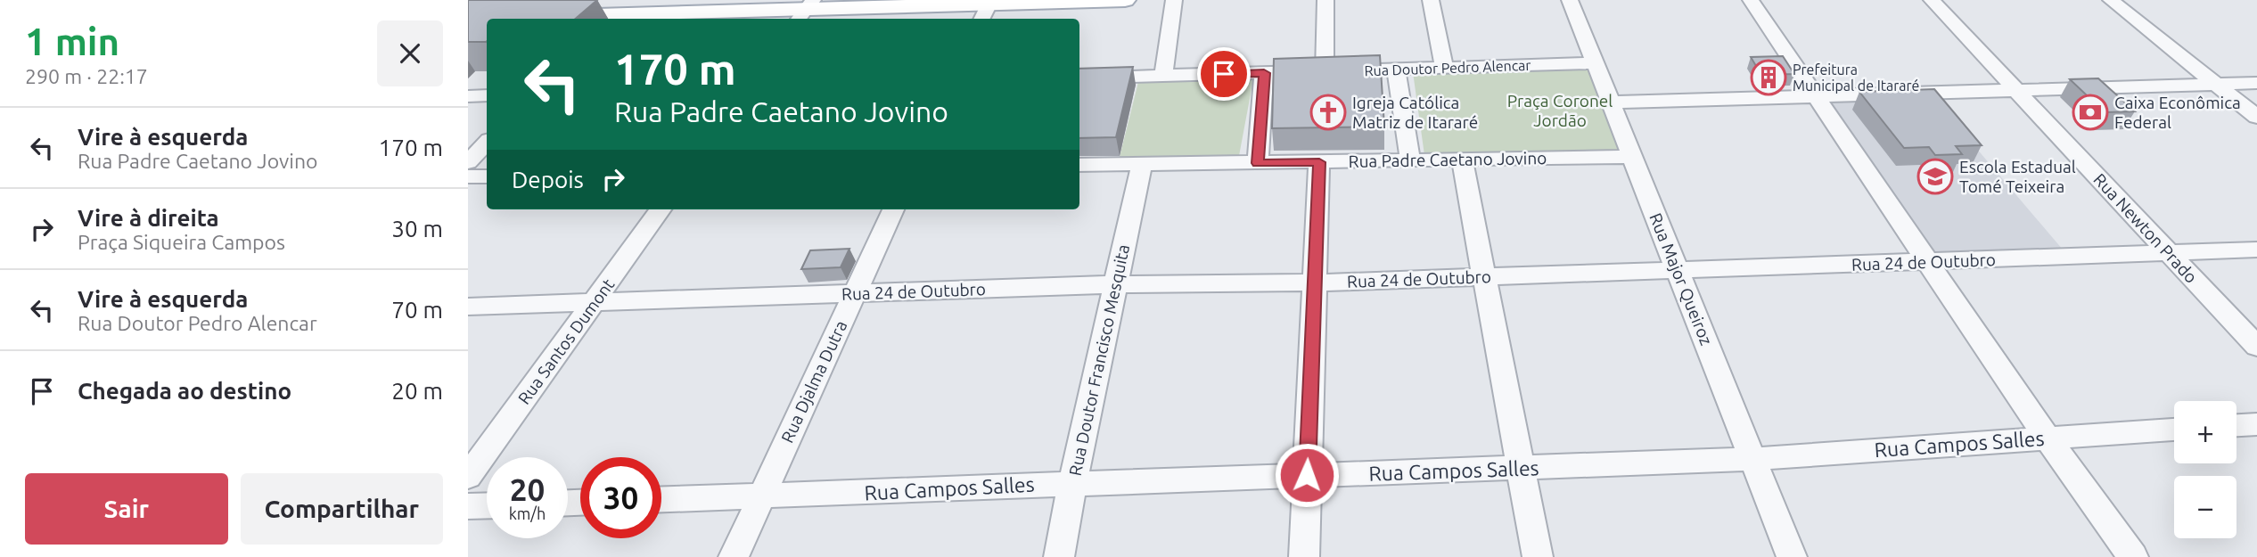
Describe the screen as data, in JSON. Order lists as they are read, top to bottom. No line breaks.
{"streets":{"street":["Rua Doutor Pedro Alencar","Rua Padre Caetano Jovino","Rua Newton Prado","Rua 24 de Outubro","Rua Major Queiroz","Rua Santos Dumont","Rua Doutor Francisco Mesquita","Rua Djalma Dutra","Rua Campos Salles"]},"crossings":[["Rua Doutor Pedro Alencar","Rua Major Queiroz"],["Rua Padre Caetano Jovino","Rua Major Queiroz"],["Rua Padre Caetano Jovino","Rua Doutor Francisco Mesquita"],["Rua Newton Prado","Rua 24 de Outubro"],["Rua 24 de Outubro","Rua Major Queiroz"],["Rua 24 de Outubro","Rua Santos Dumont"],["Rua 24 de Outubro","Rua Doutor Francisco Mesquita"],["Rua 24 de Outubro","Rua Djalma Dutra"],["Rua Major Queiroz","Rua Campos Salles"],["Rua Doutor Francisco Mesquita","Rua Campos Salles"],["Rua Djalma Dutra","Rua Campos Salles"]],"parks":["Praça Coronel Jordão"],"places":{"building":["Prefeitura Municipal de Itararé"],"church":["Igreja Católica Matriz de Itararé"],"bank":["Caixa Econômica Federal"],"school or university":["Escola Estadual Tomé Teixeira"]},"page":{"heading":["1 min","290 m · 22:17"],"turn":["170 m","Rua Padre Caetano Jovino"],"list":[{"name":"Vire à esquerda","note":"Rua Padre Caetano Jovino","value":"170 m"},{"name":"Vire à direita","note":"Praça Siqueira Campos","value":"30 m"},{"name":"Vire à esquerda","note":"Rua Doutor Pedro Alencar","value":"70 m"},{"name":"Chegada ao destino","value":"20 m"}],"then":"Depois","map_buttons":["+","−"],"speed":"20 km/h","limit":"30","buttons":["Sair","Compartilhar"]}}
